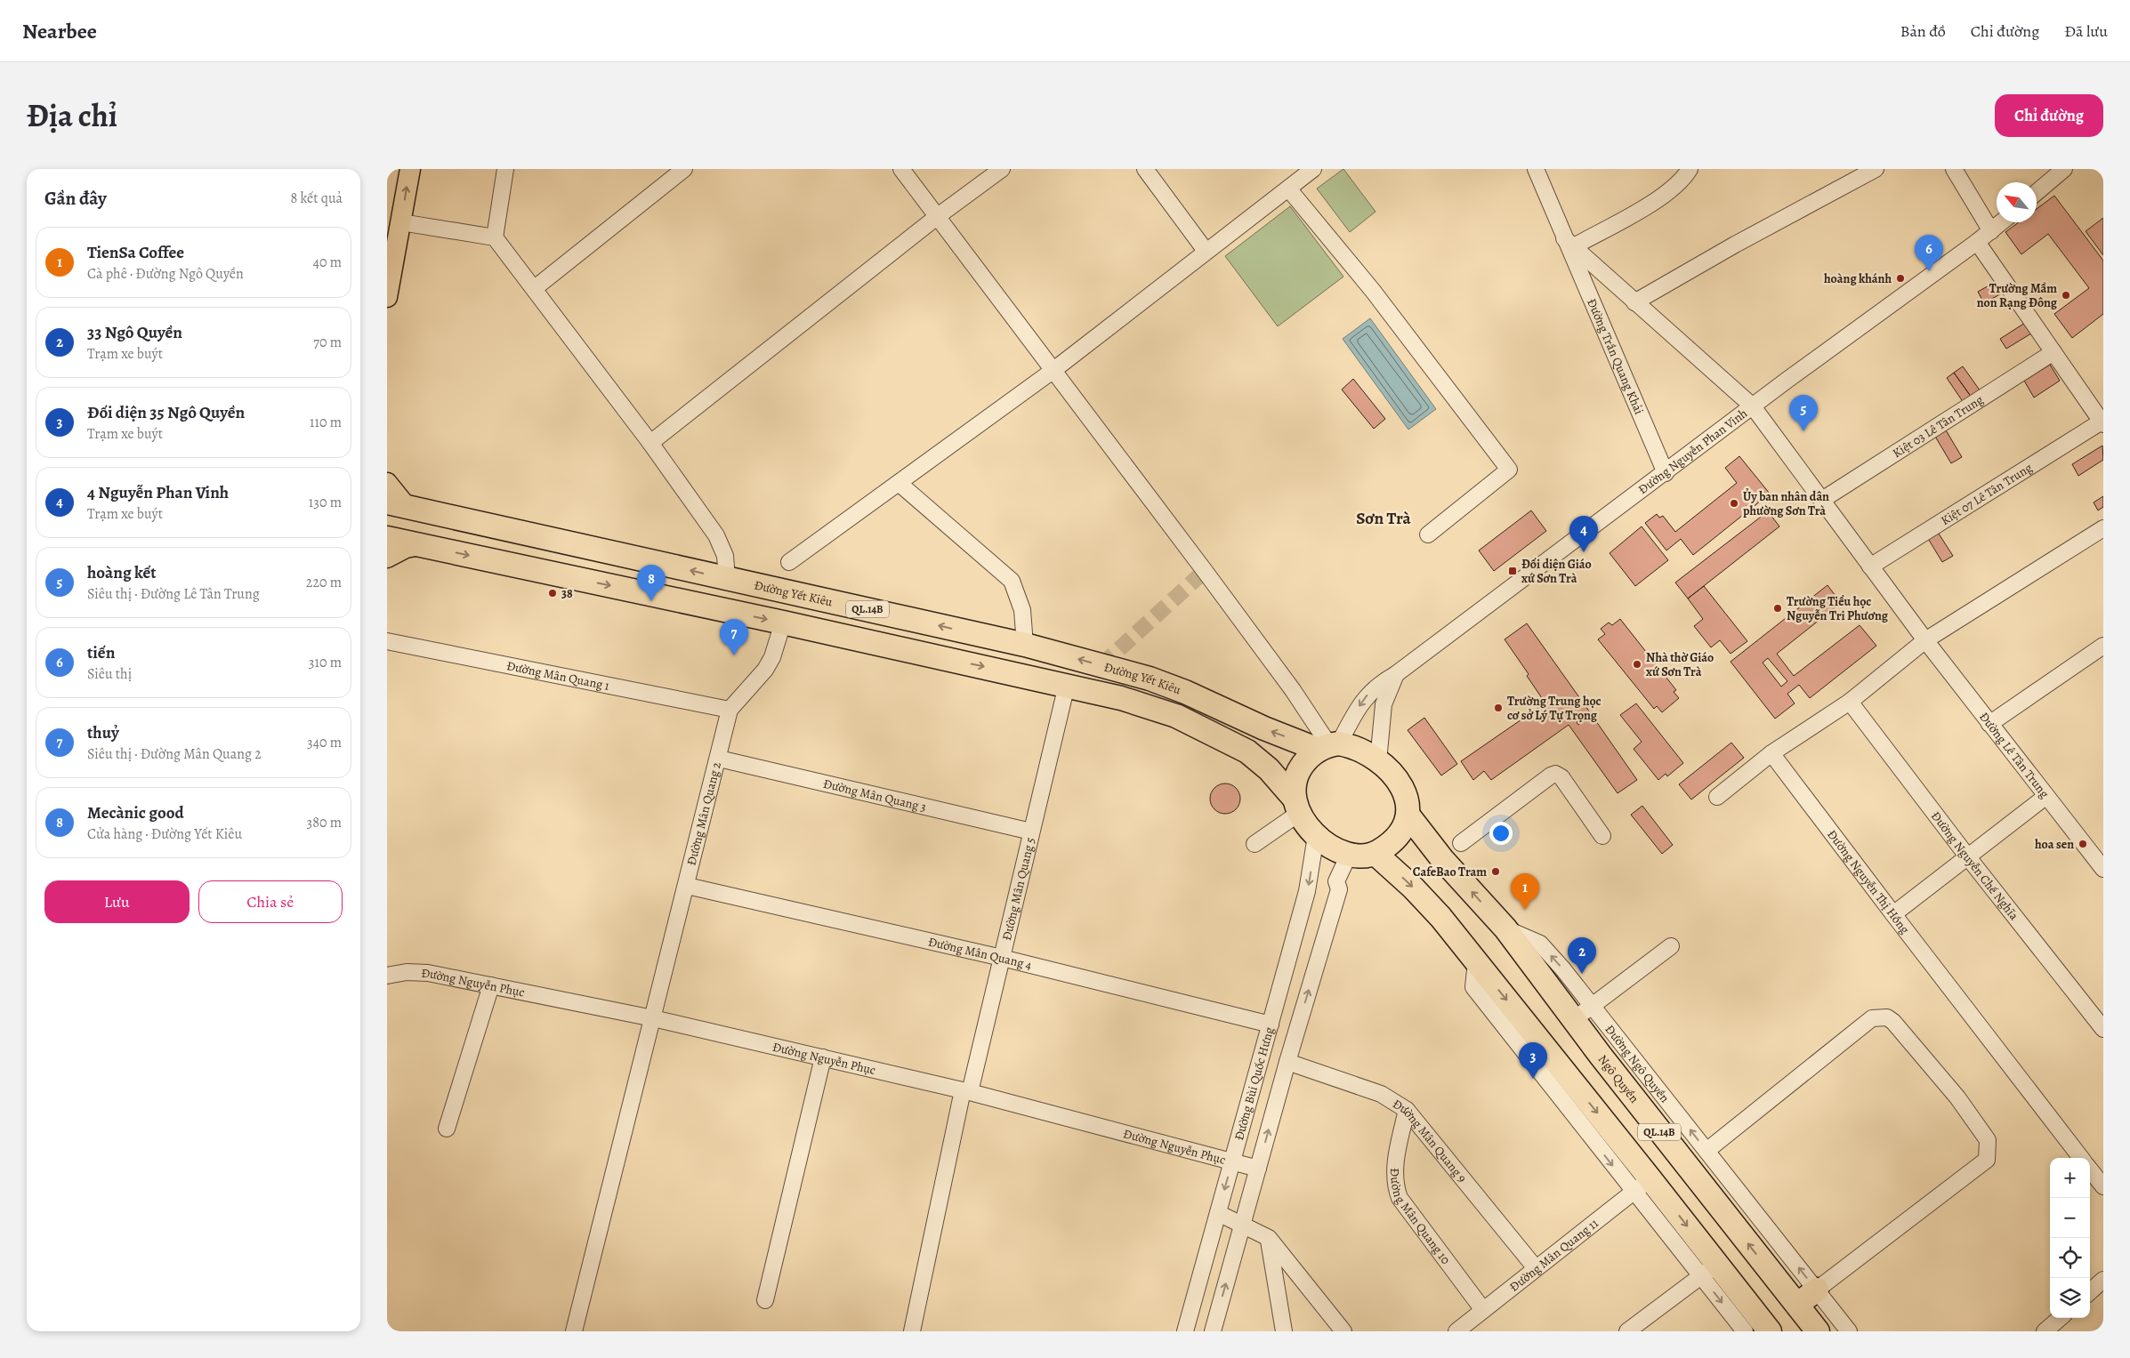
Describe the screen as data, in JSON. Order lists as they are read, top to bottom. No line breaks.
{"streets":{"highway":["Đường Yết Kiêu","QL.14B","Đường Ngô Quyền","Ngô Quyền"],"street":["Đường Trần Quang Khải","Kiệt 03 Lê Tân Trung","Đường Nguyễn Phan Vinh","Kiệt 07 Lê Tân Trung","Đường Mân Quang 1","Đường Lê Tân Trung","Đường Mân Quang 3","Đường Mân Quang 2","Đường Nguyễn Chế Nghĩa","Đường Nguyễn Thị Hồng","Đường Mân Quang 5","Đường Mân Quang 4","Đường Nguyễn Phục","Đường Bùi Quốc Hưng","Đường Mân Quang 9","Đường Mân Quang 10","Đường Mân Quang 11"]},"crossings":[["Đường Trần Quang Khải","Đường Nguyễn Phan Vinh"],["Đường Trần Quang Khải","Đường Lê Tân Trung"],["Kiệt 03 Lê Tân Trung","Đường Lê Tân Trung"],["Đường Nguyễn Phan Vinh","Đường Yết Kiêu"],["Đường Nguyễn Phan Vinh","QL.14B"],["Đường Nguyễn Phan Vinh","Đường Lê Tân Trung"],["Đường Nguyễn Phan Vinh","Đường Ngô Quyền"],["Đường Nguyễn Phan Vinh","Đường Bùi Quốc Hưng"],["Kiệt 07 Lê Tân Trung","Đường Lê Tân Trung"],["Đường Yết Kiêu","QL.14B"],["Đường Yết Kiêu","Đường Mân Quang 2"],["Đường Yết Kiêu","Đường Mân Quang 5"],["Đường Yết Kiêu","Đường Ngô Quyền"],["Đường Yết Kiêu","Đường Bùi Quốc Hưng"],["QL.14B","Đường Ngô Quyền"],["QL.14B","Đường Bùi Quốc Hưng"],["QL.14B","Đường Mân Quang 11"],["Đường Mân Quang 1","Đường Mân Quang 2"],["Đường Mân Quang 3","Đường Mân Quang 2"],["Đường Mân Quang 3","Đường Mân Quang 5"],["Đường Mân Quang 2","Đường Mân Quang 4"],["Đường Mân Quang 2","Đường Nguyễn Phục"],["Đường Mân Quang 5","Đường Mân Quang 4"],["Đường Mân Quang 5","Đường Nguyễn Phục"],["Đường Mân Quang 4","Đường Bùi Quốc Hưng"],["Đường Nguyễn Phục","Đường Bùi Quốc Hưng"],["Đường Ngô Quyền","Ngô Quyền"],["Đường Ngô Quyền","Đường Bùi Quốc Hưng"],["Đường Mân Quang 9","Đường Mân Quang 10"],["Đường Mân Quang 9","Đường Mân Quang 11"],["Đường Mân Quang 10","Đường Mân Quang 11"]],"districts":["Sơn Trà"],"places":{"other":["hoàng khánh","Trường Mầm non Rạng Đông","Ủy ban nhân dân phường Sơn Trà","38","Trường Tiểu học Nguyễn Tri Phương","Nhà thờ Giáo xứ Sơn Trà","Trường Trung học cơ sở Lý Tự Trọng","hoa sen","CafeBao Tram"],"transit":["Đối diện Giáo xứ Sơn Trà"]},"north":"top left","page":{"header":"Nearbee","nav":["Bản đồ","Chỉ đường","Đã lưu"],"title":"Địa chỉ","buttons":["Chỉ đường",["Lưu","Chia sẻ"]],"heading":["Gần đây","8 kết quả"],"list":[{"mark":"1","name":"TienSa Coffee","note":"Cà phê · Đường Ngô Quyền","value":"40 m"},{"mark":"2","name":"33 Ngô Quyền","note":"Trạm xe buýt","value":"70 m"},{"mark":"3","name":"Đối diện 35 Ngô Quyền","note":"Trạm xe buýt","value":"110 m"},{"mark":"4","name":"4 Nguyễn Phan Vinh","note":"Trạm xe buýt","value":"130 m"},{"mark":"5","name":"hoàng kết","note":"Siêu thị · Đường Lê Tân Trung","value":"220 m"},{"mark":"6","name":"tiến","note":"Siêu thị","value":"310 m"},{"mark":"7","name":"thuỷ","note":"Siêu thị · Đường Mân Quang 2","value":"340 m"},{"mark":"8","name":"Mecànic good","note":"Cửa hàng · Đường Yết Kiêu","value":"380 m"}],"pins":["6","5","4","8","7","1","2","3"],"map_buttons":["+","−"]}}
